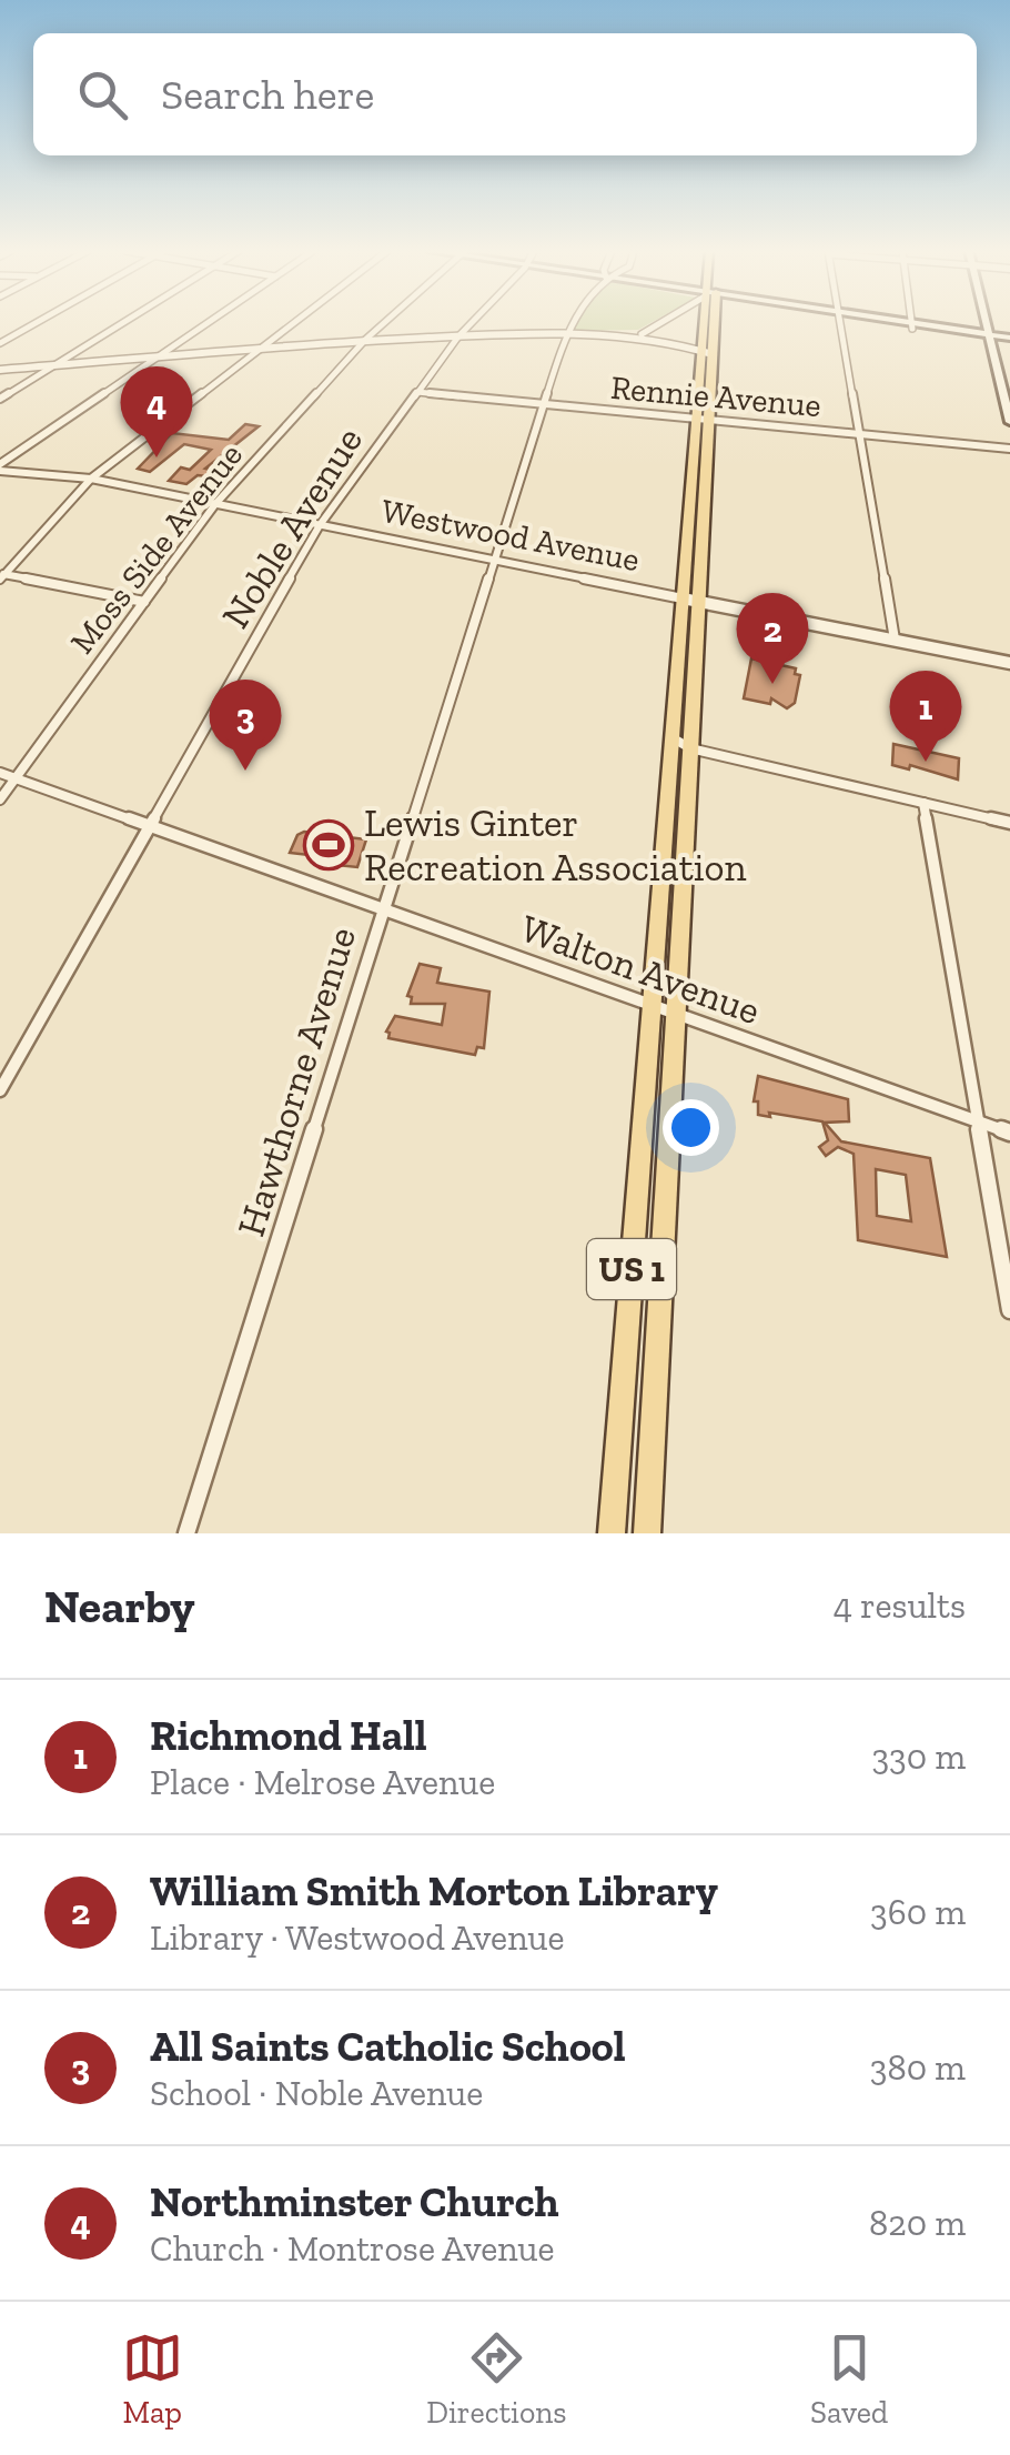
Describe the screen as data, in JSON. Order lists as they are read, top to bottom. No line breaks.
{"streets":{"main road":["US 1"],"street":["Rennie Avenue","Noble Avenue","Westwood Avenue","Moss Side Avenue","Walton Avenue","Hawthorne Avenue"]},"crossings":[["Rennie Avenue","Noble Avenue"],["Rennie Avenue","Hawthorne Avenue"],["Rennie Avenue","US 1"],["Noble Avenue","Westwood Avenue"],["Noble Avenue","Walton Avenue"],["Westwood Avenue","Moss Side Avenue"],["Westwood Avenue","Hawthorne Avenue"],["Westwood Avenue","US 1"],["Moss Side Avenue","Walton Avenue"],["Walton Avenue","Hawthorne Avenue"],["Walton Avenue","US 1"]],"places":{"sports":["Lewis Ginter Recreation Association"]},"page":{"search":"Search here","pins":["4","2","1","3"],"heading":["Nearby","4 results"],"list":[{"mark":"1","name":"Richmond Hall","note":"Place · Melrose Avenue","value":"330 m"},{"mark":"2","name":"William Smith Morton Library","note":"Library · Westwood Avenue","value":"360 m"},{"mark":"3","name":"All Saints Catholic School","note":"School · Noble Avenue","value":"380 m"},{"mark":"4","name":"Northminster Church","note":"Church · Montrose Avenue","value":"820 m"}],"nav":["Map","Directions","Saved"]}}
